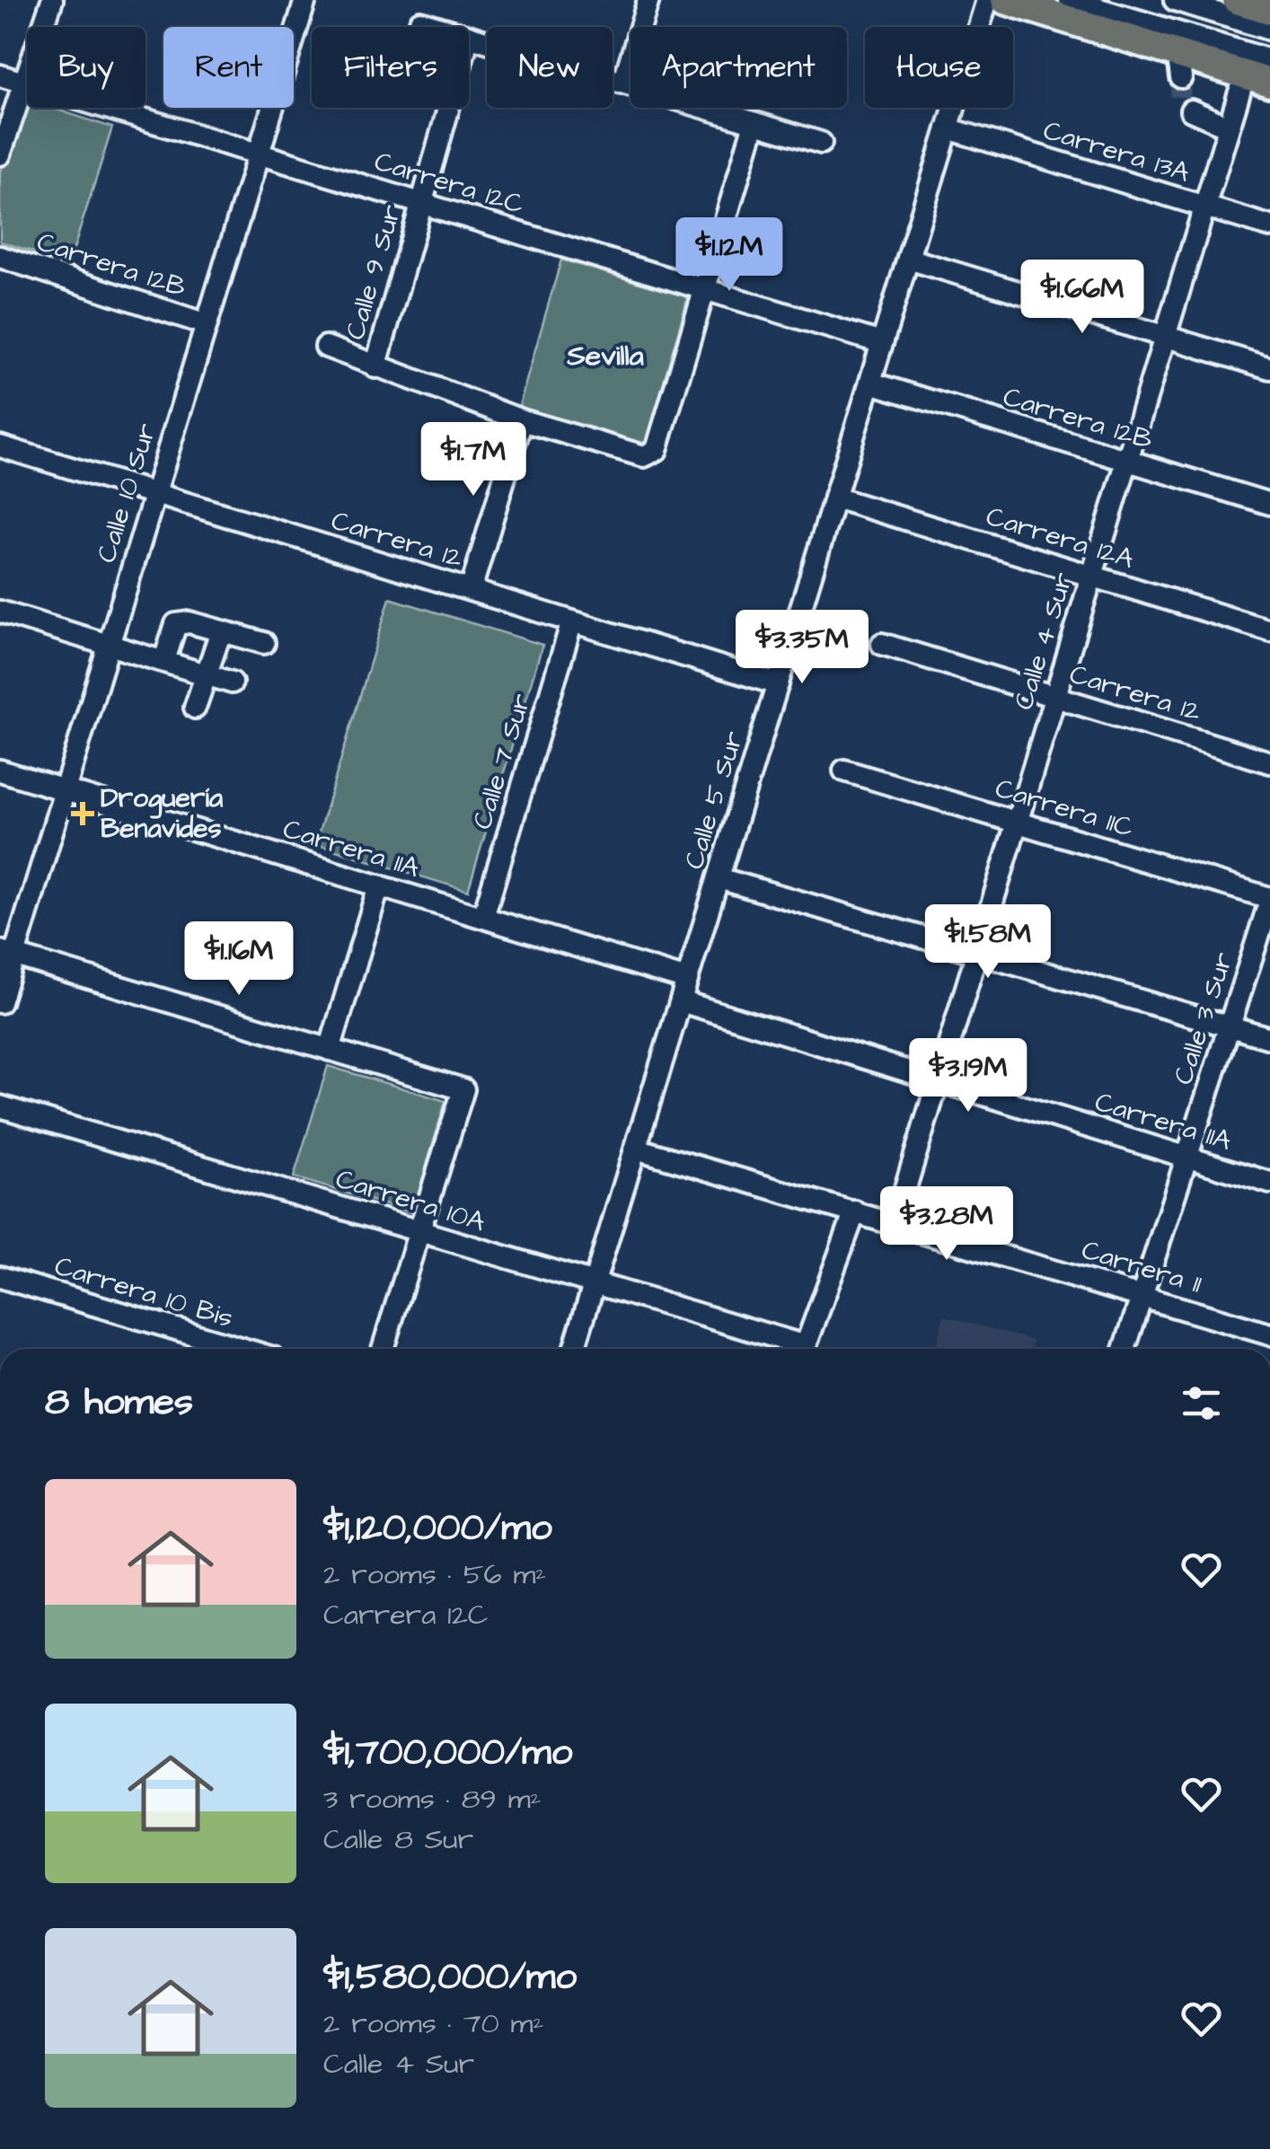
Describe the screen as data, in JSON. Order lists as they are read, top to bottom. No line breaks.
{"streets":{"street":["Carrera 13A","Carrera 12C","Carrera 12B","Calle 9 Sur","Calle 10 Sur","Carrera 12A","Carrera 12","Calle 4 Sur","Calle 7 Sur","Calle 5 Sur","Carrera 11C","Carrera 11A","Calle 3 Sur","Carrera 10A","Carrera 11","Carrera 10 Bis"]},"crossings":[["Carrera 13A","Calle 4 Sur"],["Carrera 13A","Calle 5 Sur"],["Carrera 12C","Calle 9 Sur"],["Carrera 12C","Calle 10 Sur"],["Carrera 12C","Calle 5 Sur"],["Carrera 12B","Calle 10 Sur"],["Carrera 12B","Calle 4 Sur"],["Carrera 12B","Calle 5 Sur"],["Calle 10 Sur","Carrera 12"],["Calle 10 Sur","Carrera 11A"],["Carrera 12A","Calle 4 Sur"],["Carrera 12A","Calle 5 Sur"],["Carrera 12","Calle 4 Sur"],["Carrera 12","Calle 7 Sur"],["Carrera 12","Calle 5 Sur"],["Calle 4 Sur","Carrera 11C"],["Calle 4 Sur","Carrera 11A"],["Calle 4 Sur","Carrera 11"],["Calle 7 Sur","Carrera 11A"],["Calle 5 Sur","Carrera 11A"],["Calle 5 Sur","Carrera 10A"],["Calle 5 Sur","Carrera 11"],["Carrera 11C","Calle 3 Sur"],["Carrera 11A","Calle 3 Sur"],["Calle 3 Sur","Carrera 11"]],"districts":["Sevilla"],"places":{"health":["Droguería Benavides"]},"page":{"chip":["Buy","Rent","Filters","New","Apartment","House"],"price":["$1.12M","$1.66M","$1.7M","$3.35M","$1.58M","$1.16M","$3.19M","$3.28M"],"heading":"8 homes","list":[{"name":"$1,120,000/mo","note":"2 rooms · 56 m² · Carrera 12C"},{"name":"$1,700,000/mo","note":"3 rooms · 89 m² · Calle 8 Sur"},{"name":"$1,580,000/mo","note":"2 rooms · 70 m² · Calle 4 Sur"}]}}
